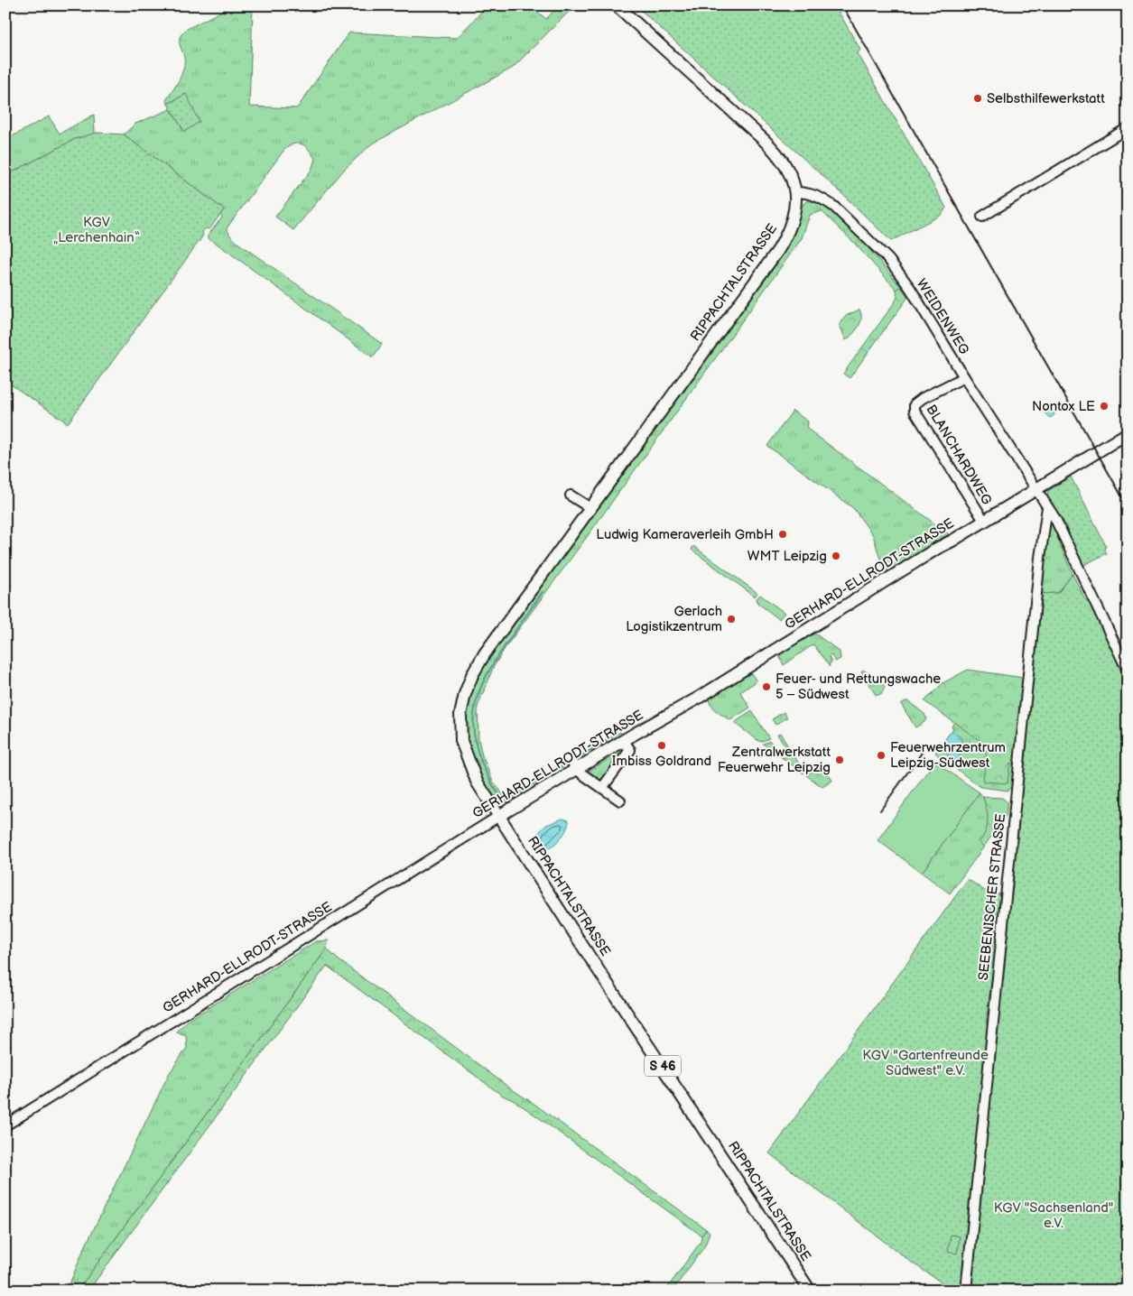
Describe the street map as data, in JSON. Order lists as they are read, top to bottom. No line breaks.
{"streets":{"main road":["RIPPACHTALSTRASSE","GERHARD-ELLRODT-STRASSE","S 46"],"street":["WEIDENWEG","BLANCHARDWEG","SEEBENISCHER STRASSE"]},"crossings":[["RIPPACHTALSTRASSE","WEIDENWEG"],["RIPPACHTALSTRASSE","GERHARD-ELLRODT-STRASSE"],["WEIDENWEG","BLANCHARDWEG"],["WEIDENWEG","GERHARD-ELLRODT-STRASSE"],["WEIDENWEG","SEEBENISCHER STRASSE"],["BLANCHARDWEG","GERHARD-ELLRODT-STRASSE"]],"parks":["KGV „Lerchenhain“","KGV \"Gartenfreunde Südwest\" e.V.","KGV \"Sachsenland\" e.V."],"places":["Selbsthilfewerkstatt","Nontox LE","Ludwig Kameraverleih GmbH","WMT Leipzig","Gerlach Logistikzentrum","Feuer- und Rettungswache 5 – Südwest","Imbiss Goldrand","Feuerwehrzentrum Leipzig-Südwest","Zentralwerkstatt Feuerwehr Leipzig"]}
